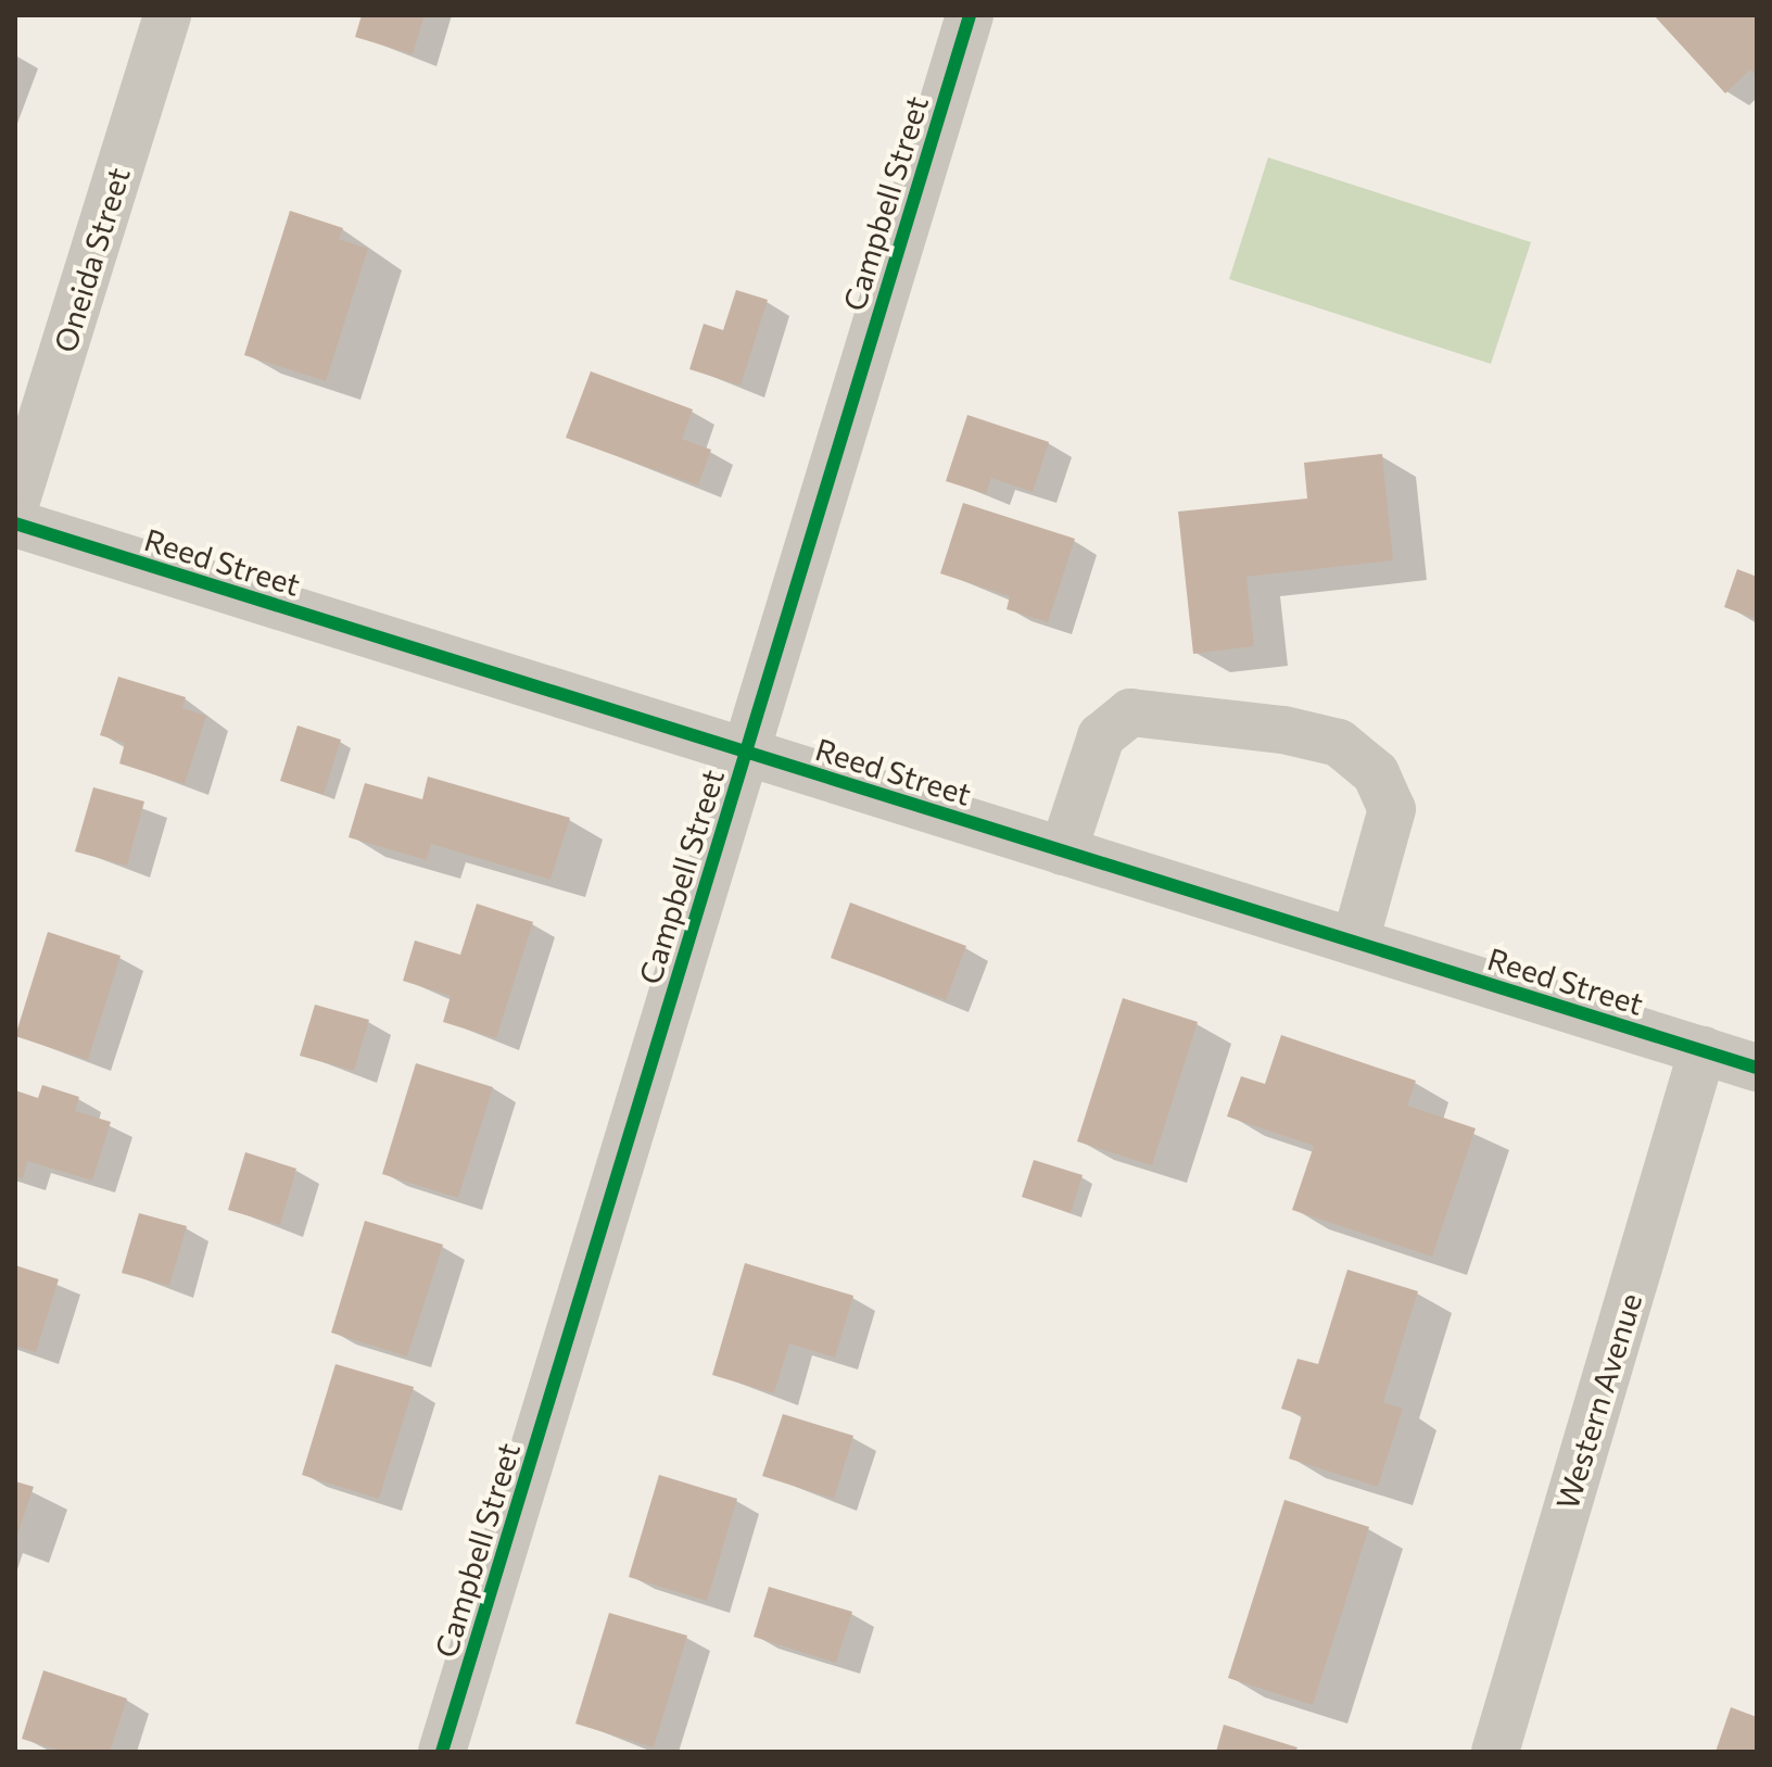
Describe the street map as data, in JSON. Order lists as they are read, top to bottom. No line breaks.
{"streets":{"street":["Campbell Street","Oneida Street","Reed Street","Western Avenue"]},"crossings":[["Campbell Street","Reed Street"],["Reed Street","Western Avenue"]]}
